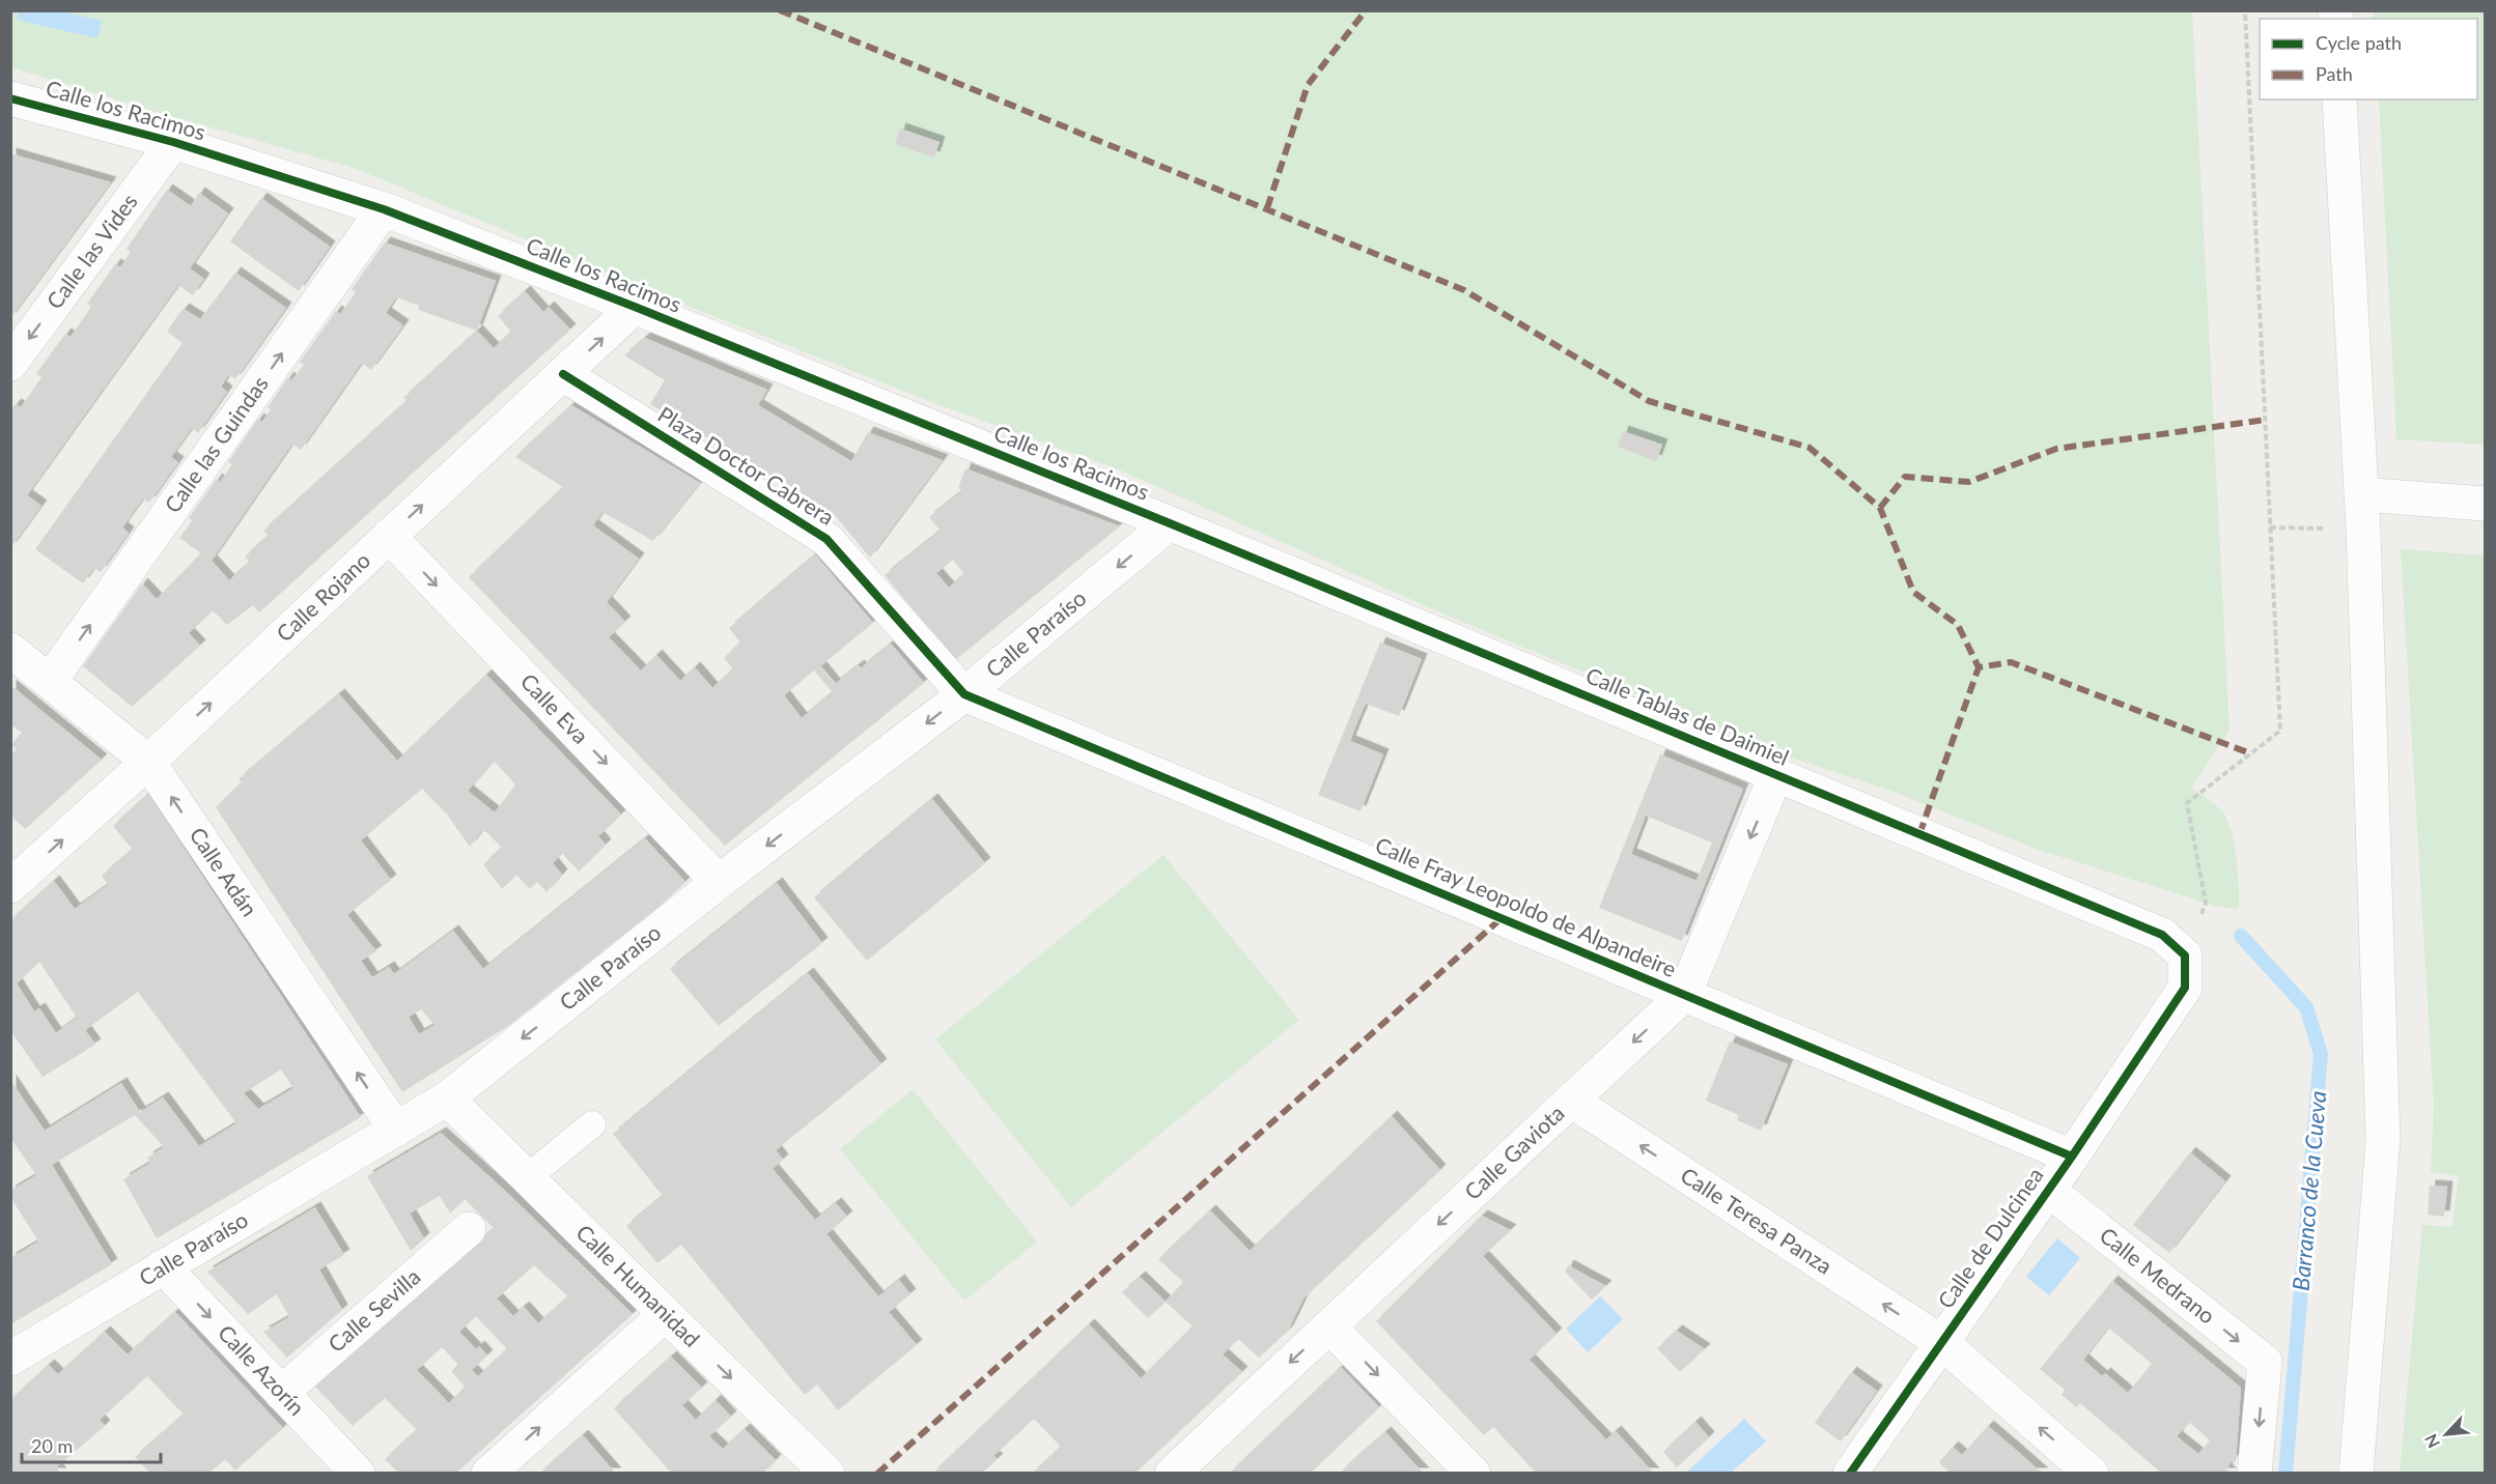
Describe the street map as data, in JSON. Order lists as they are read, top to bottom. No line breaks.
{"streets":{"street":["Calle los Racimos","Calle las Vides","Calle las Guindas","Plaza Doctor Cabrera","Calle Rojano","Calle Paraíso","Calle Eva","Calle Tablas de Daimiel","Calle Adán","Calle Fray Leopoldo de Alpandeire","Calle Gaviota","Calle Teresa Panza","Calle de Dulcinea","Calle Medrano","Calle Humanidad","Calle Sevilla","Calle Azorín"]},"crossings":[["Calle los Racimos","Calle las Vides"],["Calle los Racimos","Calle las Guindas"],["Calle los Racimos","Calle Rojano"],["Calle los Racimos","Calle Paraíso"],["Calle los Racimos","Calle Tablas de Daimiel"],["Calle las Guindas","Calle Adán"],["Plaza Doctor Cabrera","Calle Rojano"],["Plaza Doctor Cabrera","Calle Paraíso"],["Plaza Doctor Cabrera","Calle Fray Leopoldo de Alpandeire"],["Calle Rojano","Calle Eva"],["Calle Rojano","Calle Adán"],["Calle Paraíso","Calle Eva"],["Calle Paraíso","Calle Tablas de Daimiel"],["Calle Paraíso","Calle Adán"],["Calle Paraíso","Calle Fray Leopoldo de Alpandeire"],["Calle Paraíso","Calle Humanidad"],["Calle Paraíso","Calle Azorín"],["Calle Tablas de Daimiel","Calle Gaviota"],["Calle Tablas de Daimiel","Calle de Dulcinea"],["Calle Fray Leopoldo de Alpandeire","Calle Gaviota"],["Calle Fray Leopoldo de Alpandeire","Calle de Dulcinea"],["Calle Gaviota","Calle Teresa Panza"],["Calle Teresa Panza","Calle de Dulcinea"],["Calle de Dulcinea","Calle Medrano"],["Calle Sevilla","Calle Azorín"]],"one_way":["Calle las Vides","Calle las Guindas","Calle Rojano","Calle Paraíso","Calle Eva","Calle Adán","Calle Gaviota","Calle Teresa Panza","Calle Medrano","Calle Humanidad","Calle Azorín"],"water":["Barranco de la Cueva"],"legend":["Cycle path","Path"],"scale_bar":"20 m","north":"bottom left"}
